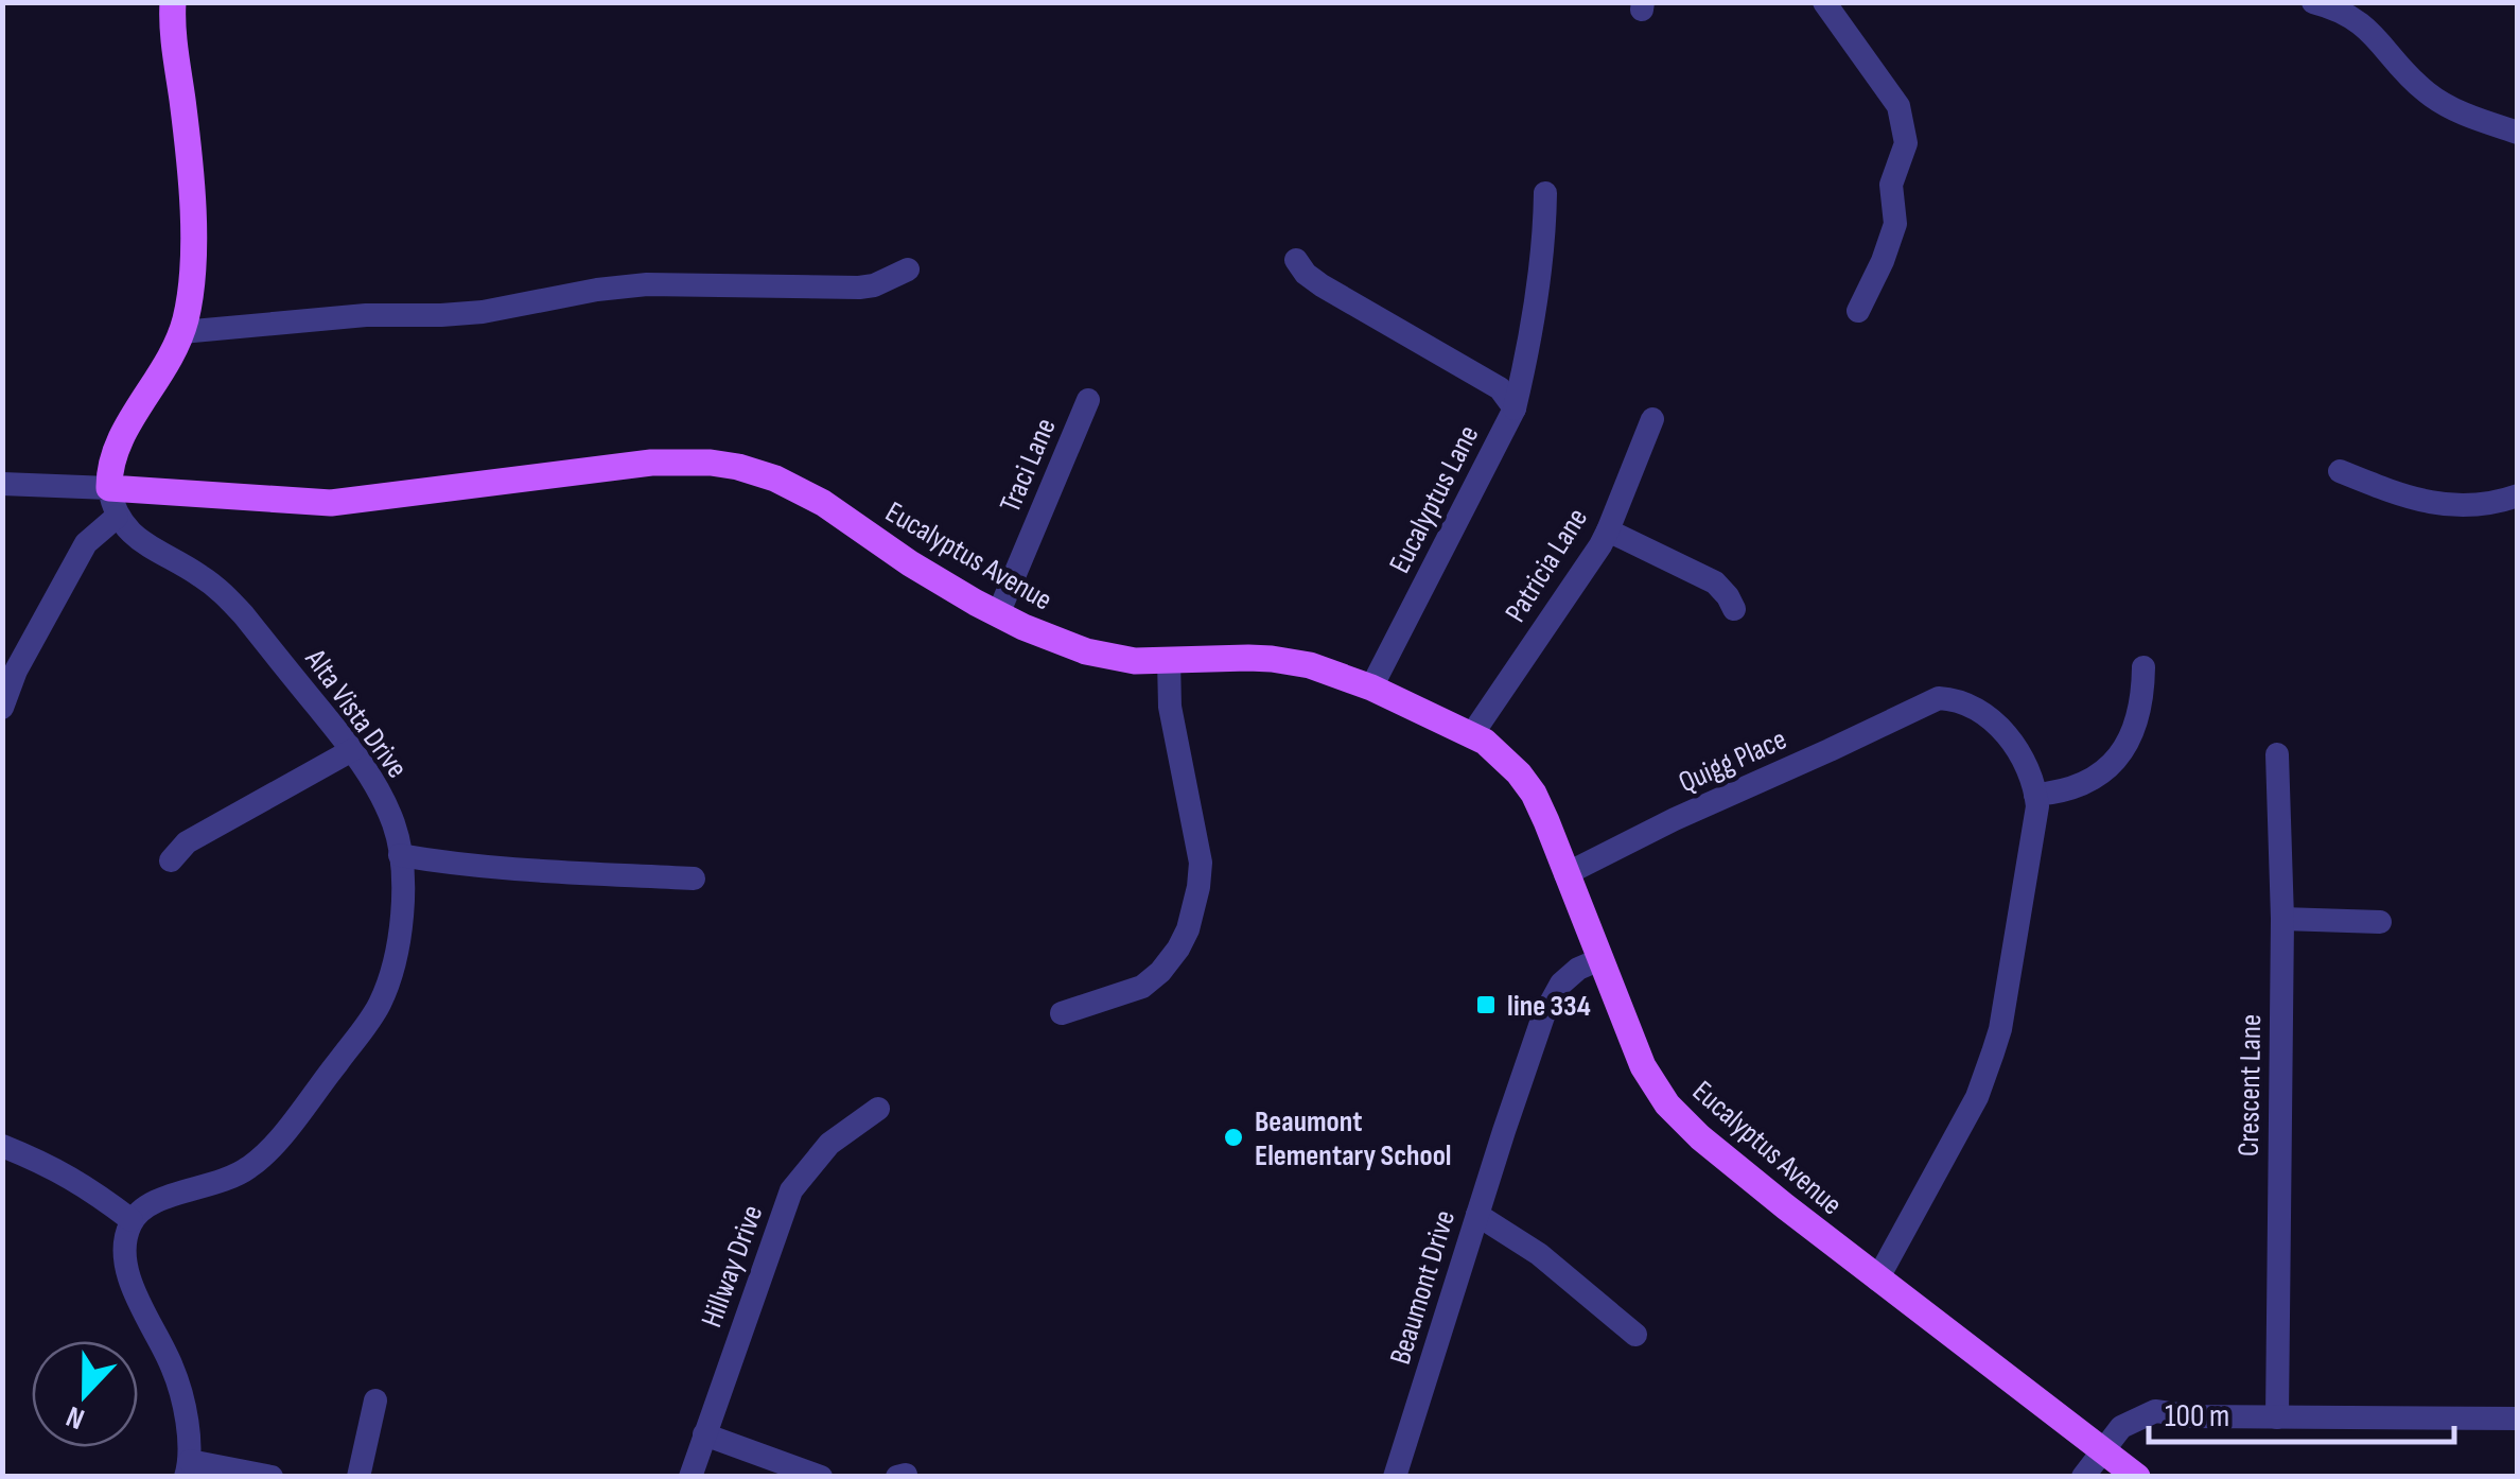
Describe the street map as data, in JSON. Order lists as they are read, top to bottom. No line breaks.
{"streets":{"main road":["Eucalyptus Avenue"],"street":["Traci Lane","Eucalyptus Lane","Patricia Lane","Alta Vista Drive","Quigg Place","Crescent Lane","Hillway Drive","Beaumont Drive"]},"crossings":[["Traci Lane","Eucalyptus Avenue"],["Eucalyptus Lane","Eucalyptus Avenue"],["Eucalyptus Avenue","Patricia Lane"],["Eucalyptus Avenue","Quigg Place"],["Eucalyptus Avenue","Beaumont Drive"]],"places":{"transit":["line 334"],"other":["Beaumont Elementary School"]},"scale_bar":"100 m","north":"bottom"}
